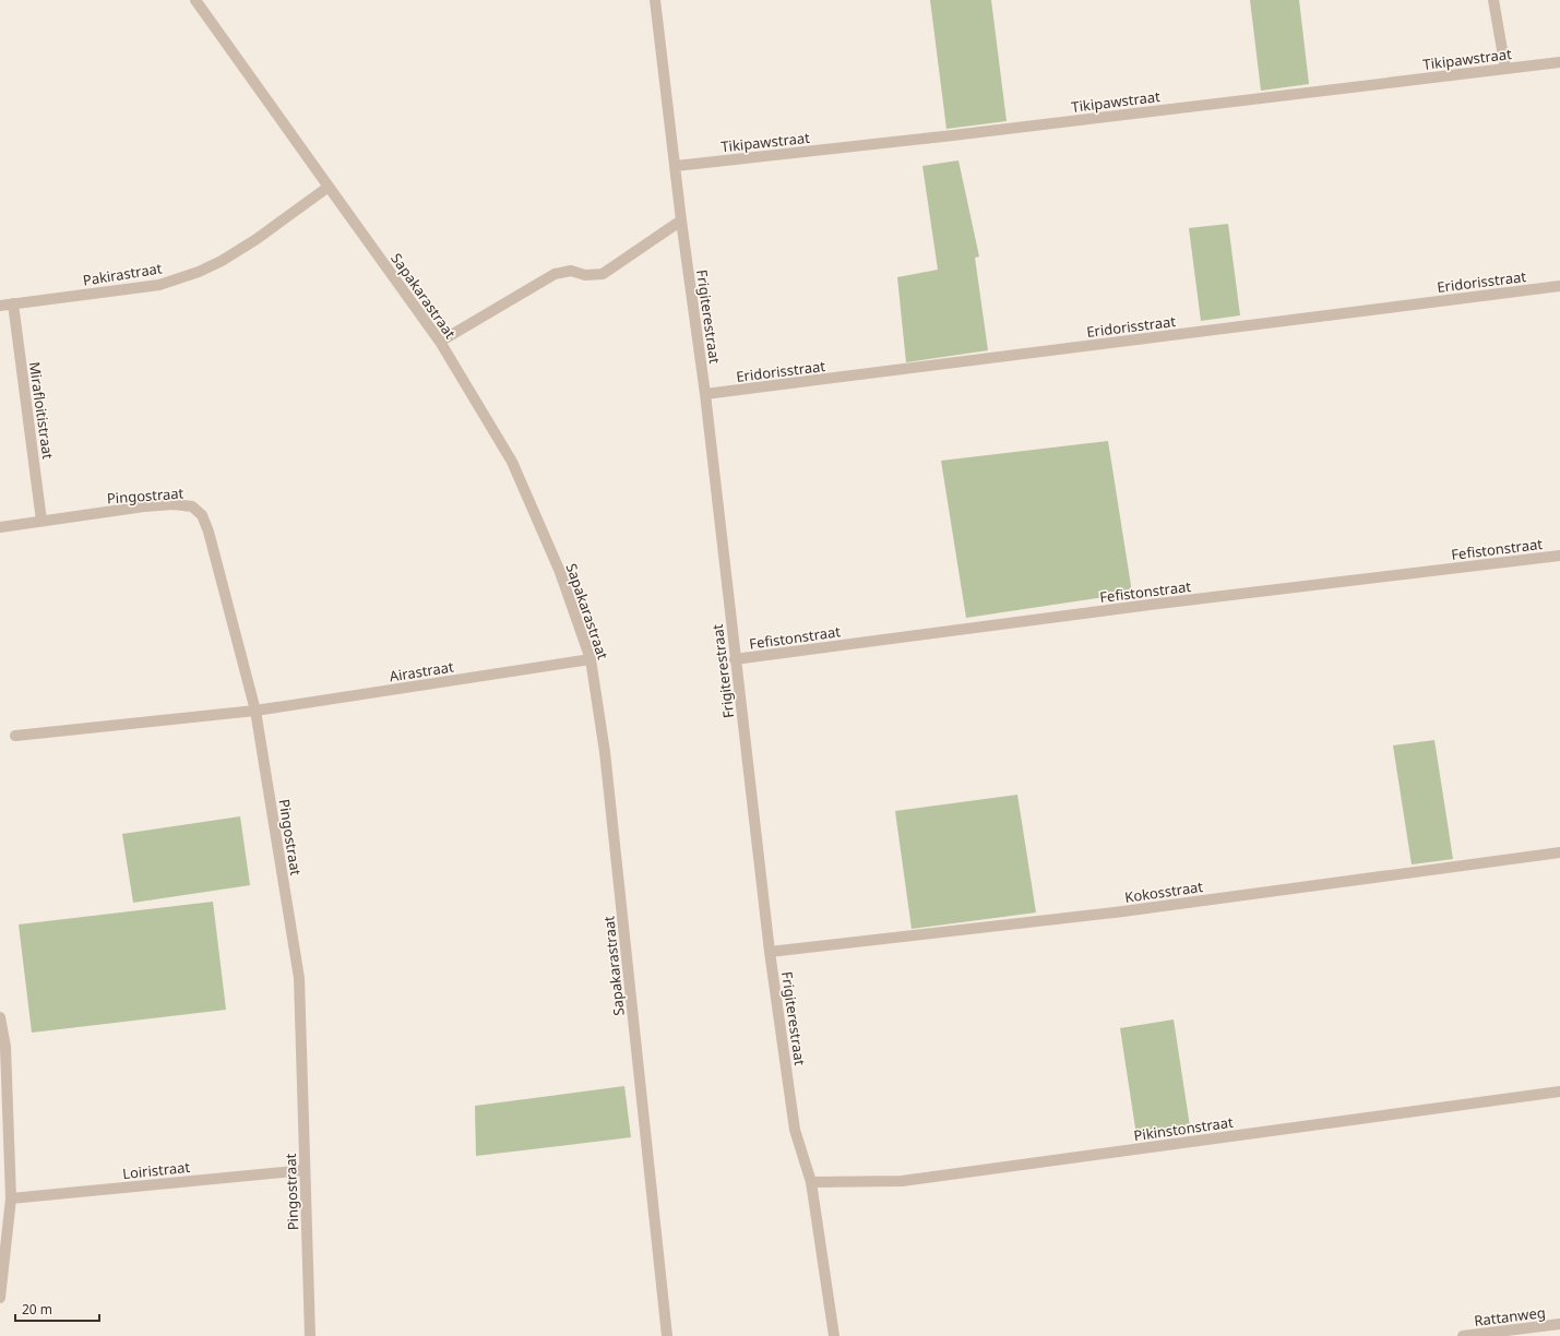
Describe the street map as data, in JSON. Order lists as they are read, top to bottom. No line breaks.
{"streets":{"street":["Tikipawstraat","Pakirastraat","Eridorisstraat","Sapakarastraat","Frigiterestraat","Mirafloitistraat","Pingostraat","Fefistonstraat","Airastraat","Kokosstraat","Pikinstonstraat","Loiristraat","Rattanweg"]},"crossings":[["Tikipawstraat","Frigiterestraat"],["Pakirastraat","Sapakarastraat"],["Pakirastraat","Mirafloitistraat"],["Eridorisstraat","Frigiterestraat"],["Sapakarastraat","Airastraat"],["Frigiterestraat","Fefistonstraat"],["Frigiterestraat","Kokosstraat"],["Frigiterestraat","Pikinstonstraat"],["Mirafloitistraat","Pingostraat"],["Pingostraat","Airastraat"],["Pingostraat","Loiristraat"]],"scale_bar":"20 m"}
